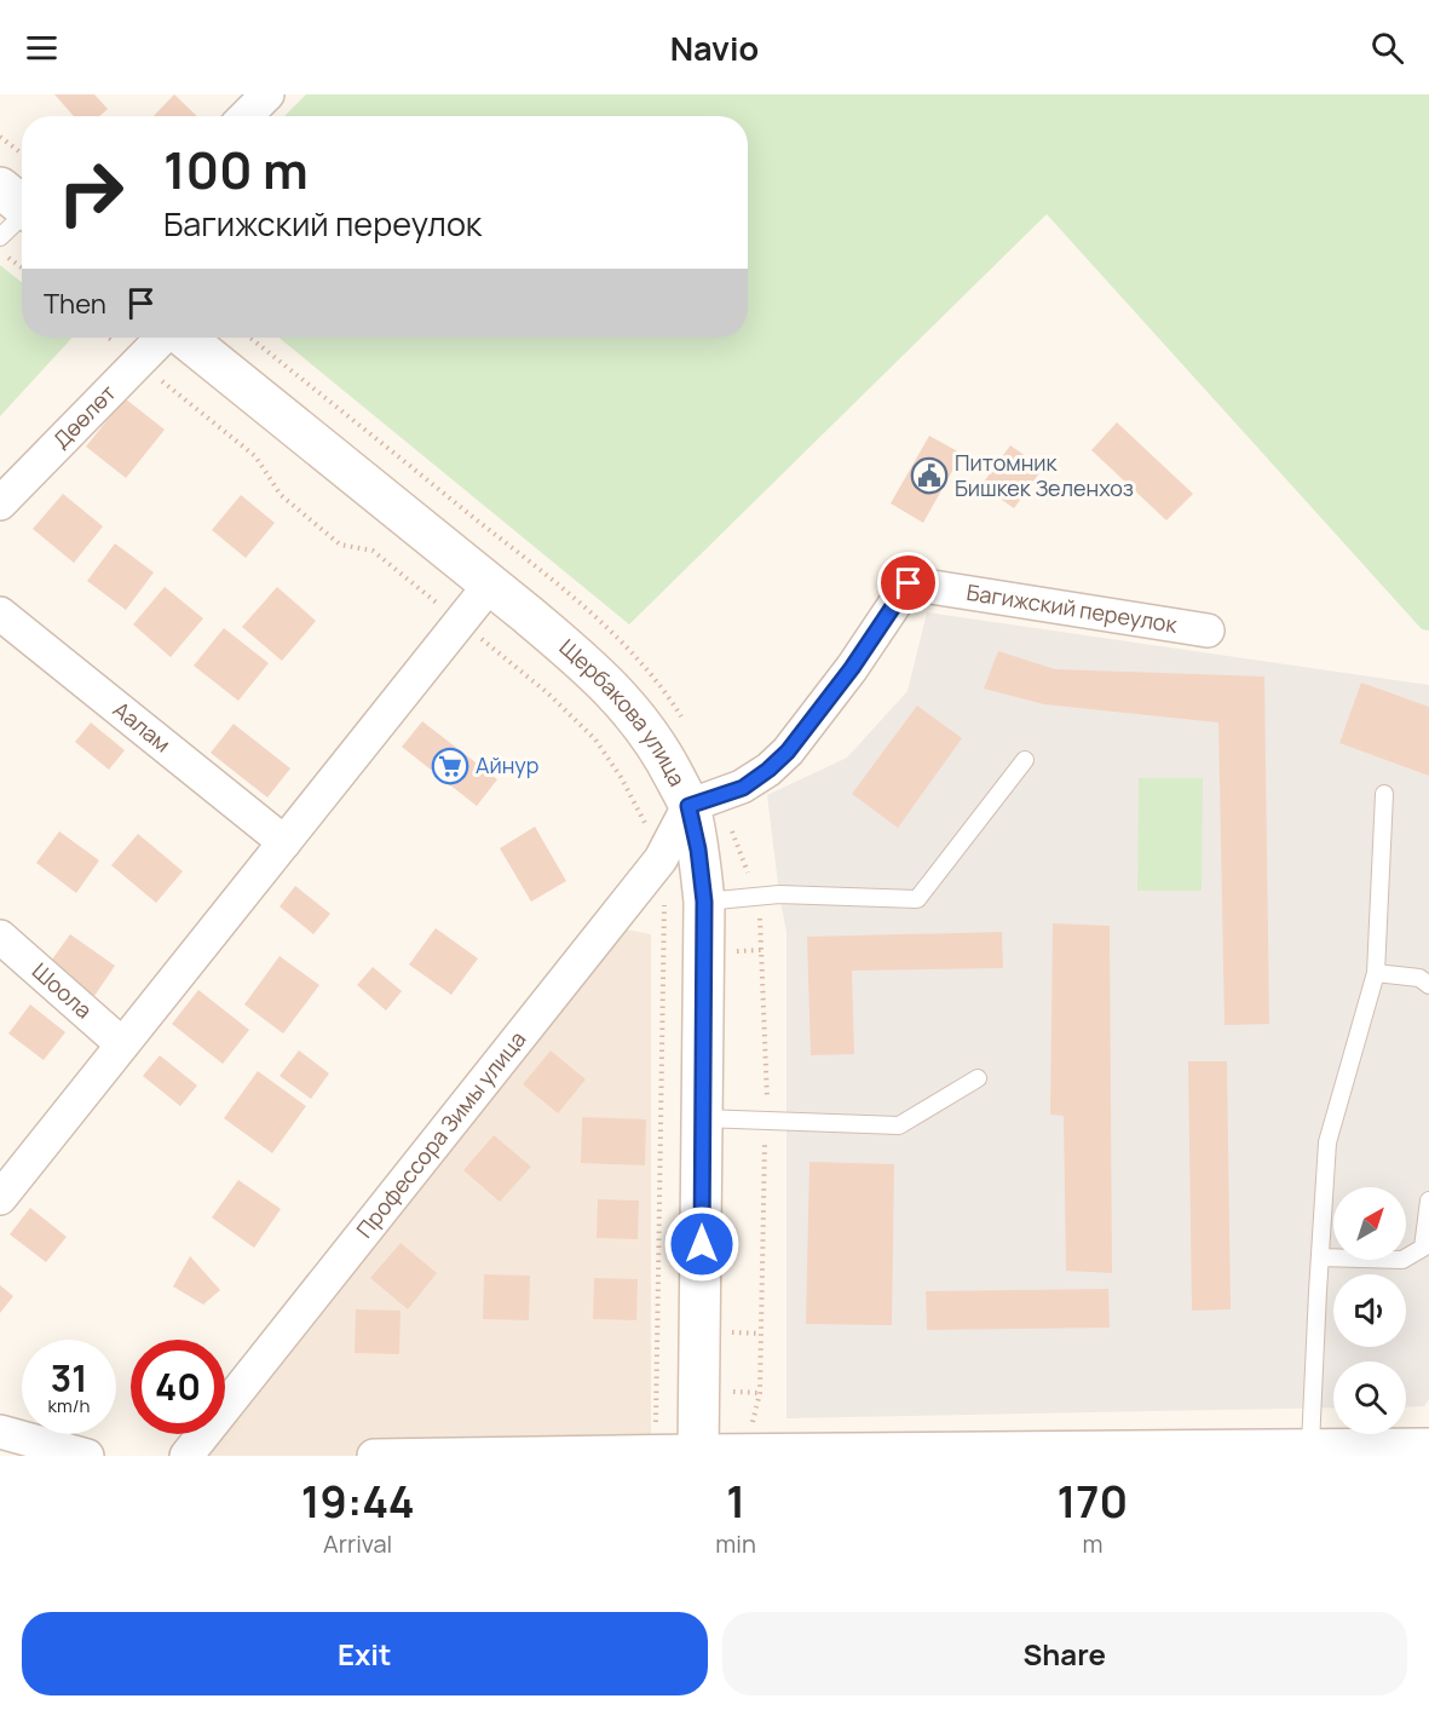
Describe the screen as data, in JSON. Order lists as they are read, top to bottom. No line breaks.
{"streets":{"street":["Дөөлөт","Багижский переулок","Щербакова улица","Аалам","Шоола","Профессора Зимы улица"]},"crossings":[["Багижский переулок","Щербакова улица"],["Багижский переулок","Профессора Зимы улица"],["Щербакова улица","Профессора Зимы улица"]],"places":{"public building":["Питомник Бишкек Зеленхоз"],"supermarket":["Айнур"]},"north":"top right","page":{"header":"Navio","turn":["100 m","Багижский переулок"],"then":"Then","speed":"31 km/h","limit":"40","eta":["19:44","Arrival","1","min","170","m"],"buttons":["Exit","Share"]}}
